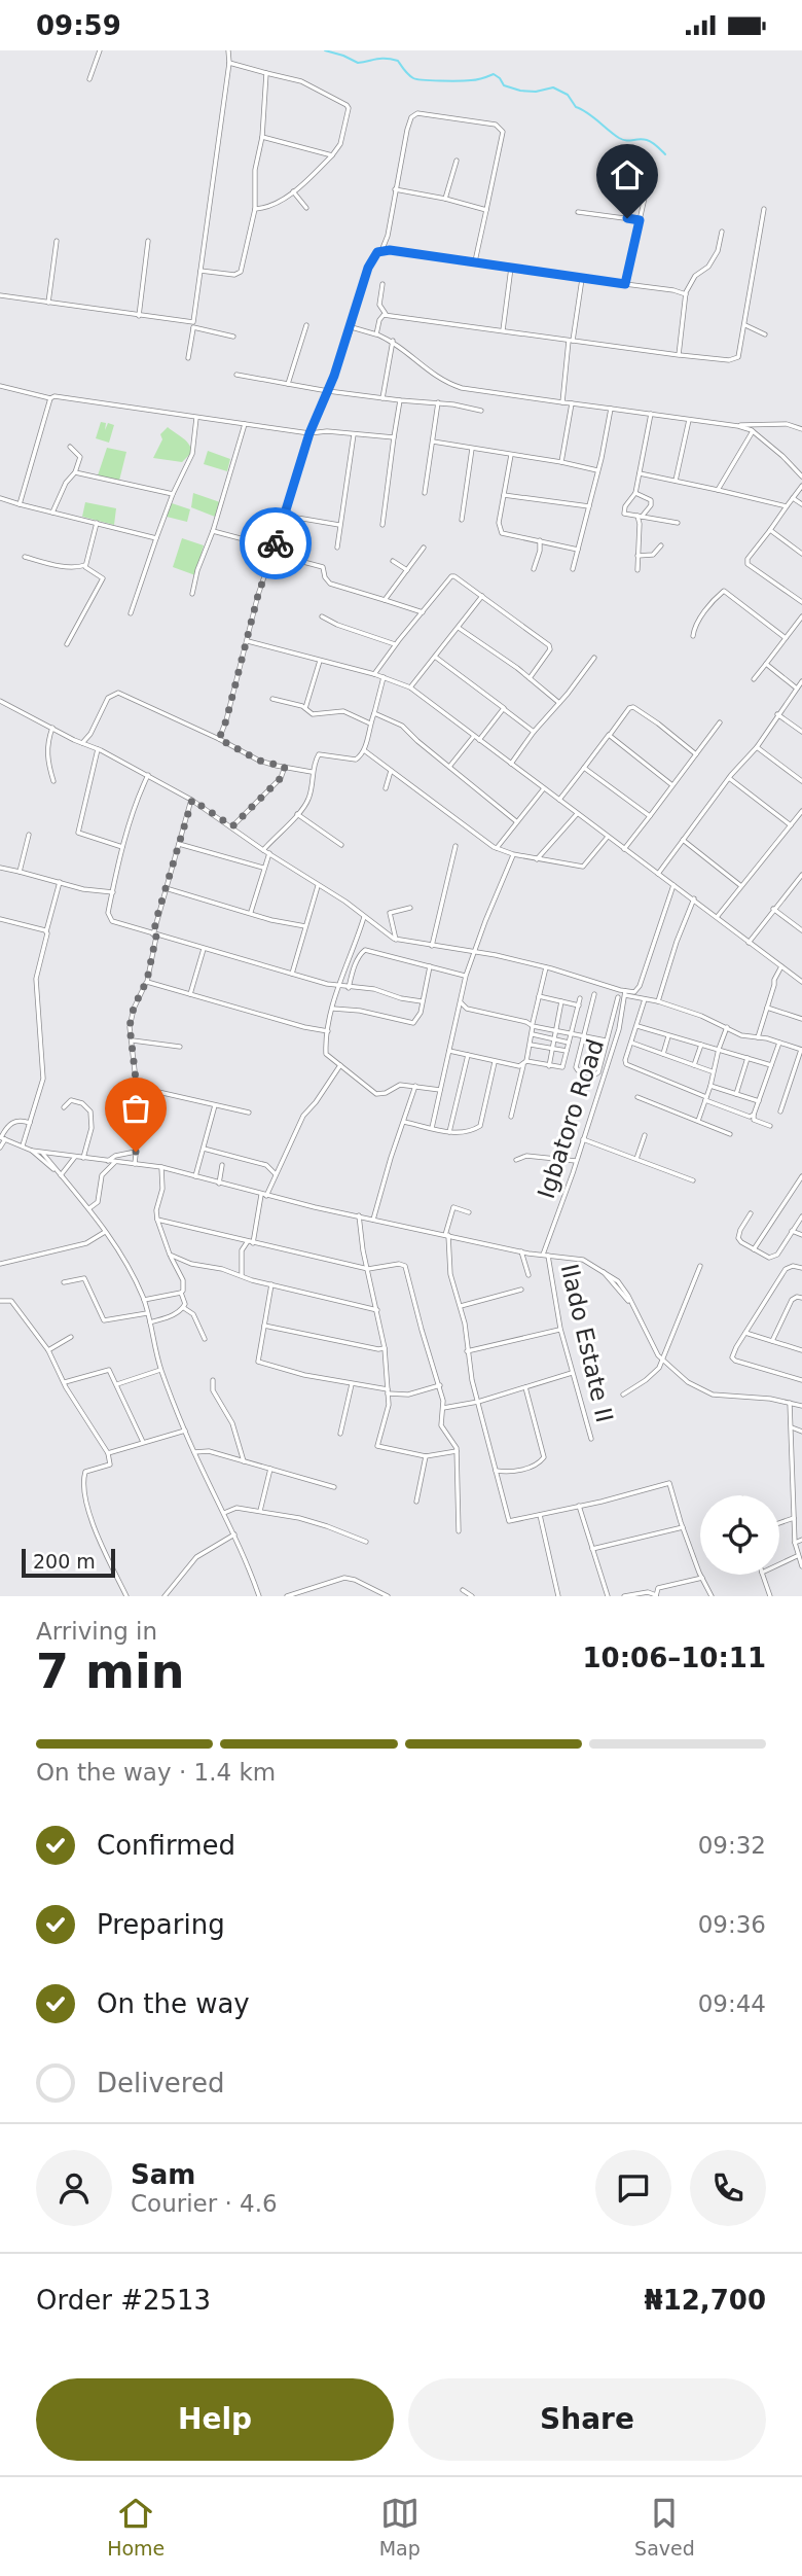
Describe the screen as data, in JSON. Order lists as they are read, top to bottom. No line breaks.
{"streets":{"street":["Igbatoro Road","Ilado Estate II"]},"crossings":[["Igbatoro Road","Ilado Estate II"]],"scale_bar":"200 m","page":{"status":"09:59","scale":"200 m","heading":["7 min","Arriving in","10:06–10:11"],"panel":["Sam","Courier · 4.6","Order #2513","₦12,700"],"bar":"On the way · 1.4 km","list":[["Confirmed","09:32"],["Preparing","09:36"],["On the way","09:44"],"Delivered"],"buttons":["Help","Share"],"tabs":["Home","Map","Saved"]}}
